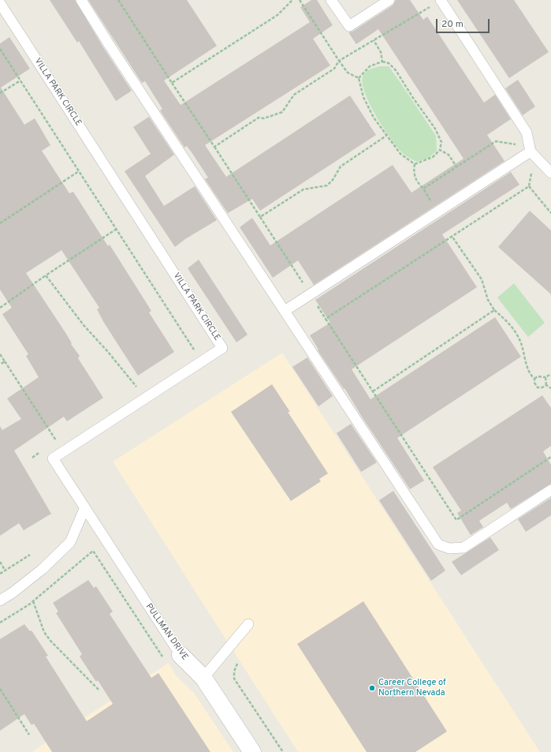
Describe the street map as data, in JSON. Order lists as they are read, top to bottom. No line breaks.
{"streets":{"street":["PULLMAN DRIVE"],"lane":["VILLA PARK CIRCLE"]},"crossings":[["VILLA PARK CIRCLE","PULLMAN DRIVE"]],"places":["Career College of Northern Nevada"],"scale_bar":"20 m"}
